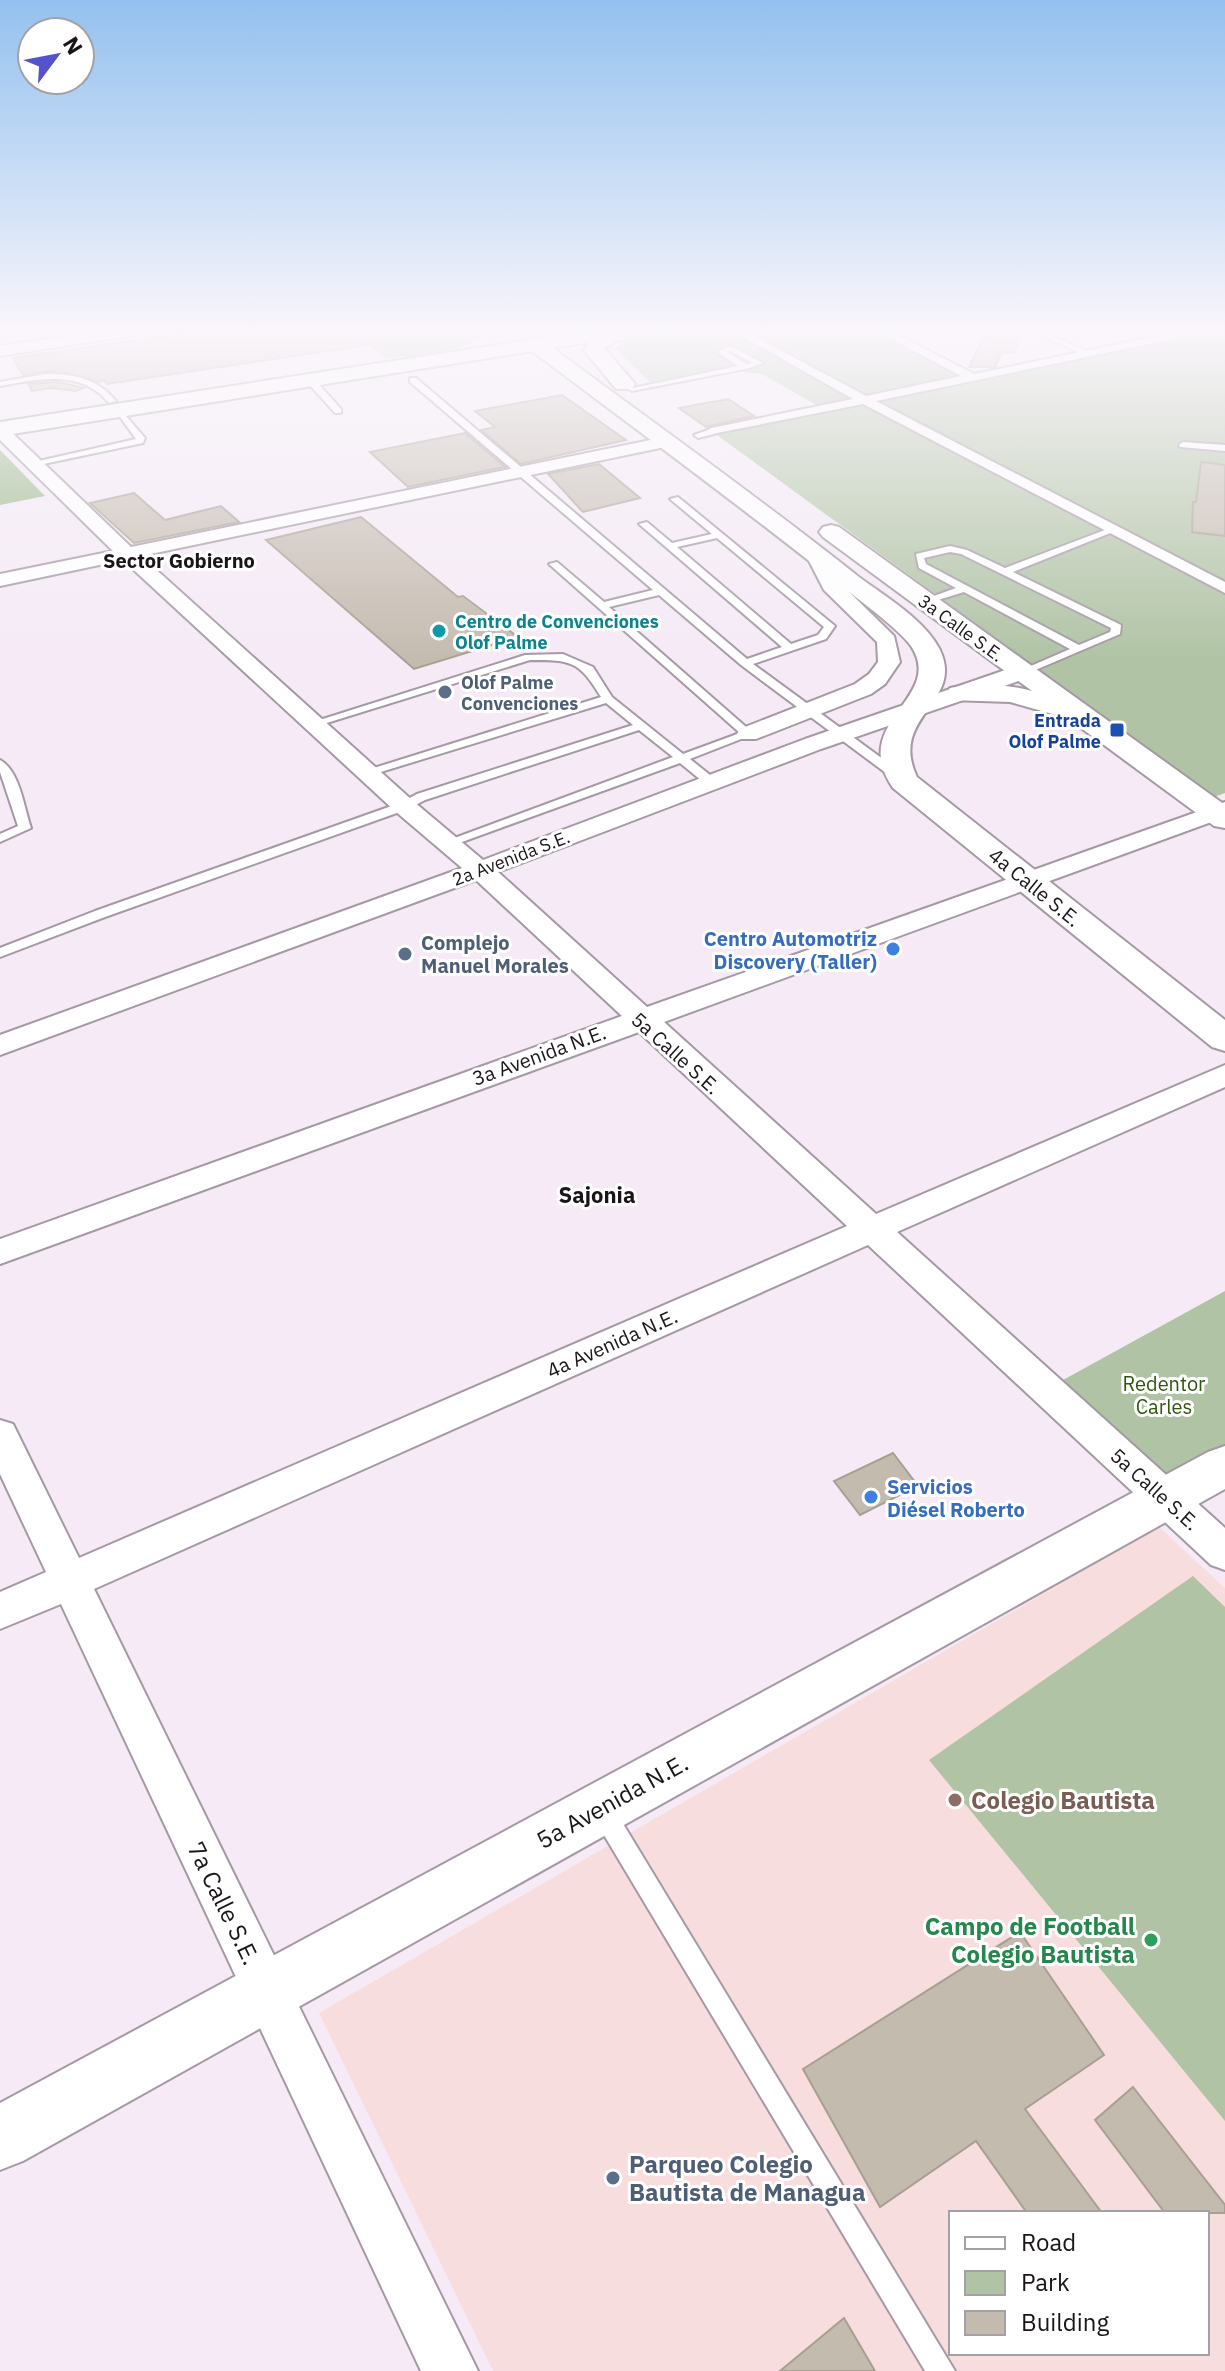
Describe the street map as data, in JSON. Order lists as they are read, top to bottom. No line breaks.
{"streets":{"street":["3a Calle S.E.","2a Avenida S.E.","4a Calle S.E.","5a Calle S.E.","3a Avenida N.E.","4a Avenida N.E.","5a Avenida N.E.","7a Calle S.E."]},"crossings":[["3a Calle S.E.","2a Avenida S.E."],["3a Calle S.E.","3a Avenida N.E."],["2a Avenida S.E.","5a Calle S.E."],["4a Calle S.E.","3a Avenida N.E."],["5a Calle S.E.","3a Avenida N.E."],["5a Calle S.E.","4a Avenida N.E."],["5a Calle S.E.","5a Avenida N.E."],["4a Avenida N.E.","7a Calle S.E."],["5a Avenida N.E.","7a Calle S.E."]],"districts":["Sector Gobierno","Sajonia"],"parks":["Redentor Carles"],"places":{"other":["Centro de Convenciones Olof Palme","Olof Palme Convenciones","Centro Automotriz Discovery (Taller)","Complejo Manuel Morales","Servicios Diésel Roberto","Colegio Bautista","Campo de Football Colegio Bautista","Parqueo Colegio Bautista de Managua"],"transit":["Entrada Olof Palme"]},"legend":["Road","Park","Building"],"north":"top right"}
